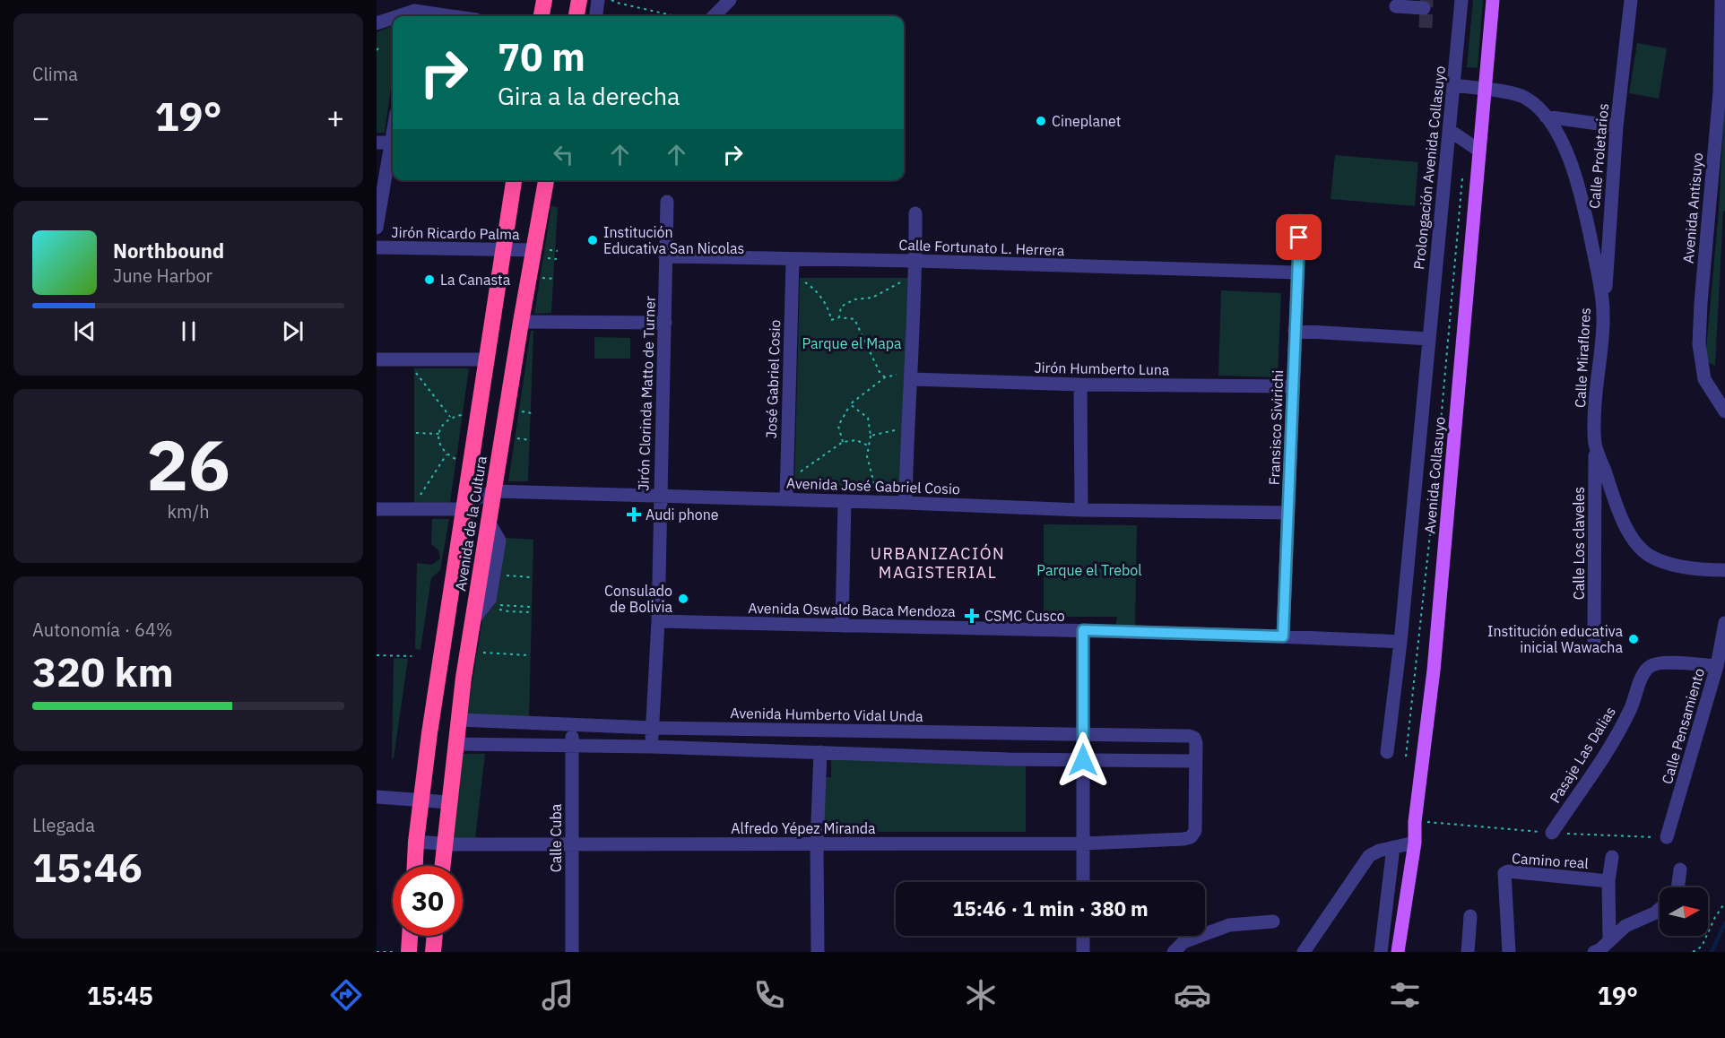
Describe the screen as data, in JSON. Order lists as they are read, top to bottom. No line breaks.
{"streets":{"highway":["Avenida de la Cultura"],"main road":["Avenida Collasuyo"],"street":["Calle Proletarios","Prolongación Avenida Collasuyo","Avenida Antisuyo","Jirón Ricardo Palma","Calle Fortunato L. Herrera","Calle Miraflores","Jirón Humberto Luna","José Gabriel Cosio","Jirón Clorinda Matto de Turner","Fransisco Sivirichi","Avenida José Gabriel Cosio","Calle Los claveles","Avenida Oswaldo Baca Mendoza","Avenida Humberto Vidal Unda","Calle Pensamiento","Pasaje Las Dalias","Alfredo Yépez Miranda","Calle Cuba","Camino real"]},"crossings":[["Calle Proletarios","Calle Miraflores"],["Prolongación Avenida Collasuyo","Calle Miraflores"],["Prolongación Avenida Collasuyo","Avenida Oswaldo Baca Mendoza"],["Jirón Ricardo Palma","Avenida de la Cultura"],["Calle Fortunato L. Herrera","José Gabriel Cosio"],["Calle Fortunato L. Herrera","Jirón Clorinda Matto de Turner"],["Calle Fortunato L. Herrera","Fransisco Sivirichi"],["Calle Miraflores","Avenida Collasuyo"],["Calle Miraflores","Calle Los claveles"],["Jirón Humberto Luna","Fransisco Sivirichi"],["José Gabriel Cosio","Avenida José Gabriel Cosio"],["Jirón Clorinda Matto de Turner","Avenida José Gabriel Cosio"],["Jirón Clorinda Matto de Turner","Avenida Oswaldo Baca Mendoza"],["Jirón Clorinda Matto de Turner","Avenida Humberto Vidal Unda"],["Fransisco Sivirichi","Avenida José Gabriel Cosio"],["Fransisco Sivirichi","Avenida Oswaldo Baca Mendoza"],["Avenida José Gabriel Cosio","Avenida de la Cultura"],["Avenida de la Cultura","Avenida Humberto Vidal Unda"],["Avenida de la Cultura","Alfredo Yépez Miranda"],["Avenida Humberto Vidal Unda","Alfredo Yépez Miranda"],["Avenida Humberto Vidal Unda","Calle Cuba"],["Calle Pensamiento","Pasaje Las Dalias"],["Alfredo Yépez Miranda","Calle Cuba"]],"districts":["URBANIZACIÓN MAGISTERIAL"],"parks":["Parque el Mapa","Parque el Trebol"],"places":{"other":["Cineplanet","Institución Educativa San Nicolas","La Canasta","Consulado de Bolivia","Institución educativa inicial Wawacha"],"health":["Audi phone","CSMC Cusco"]},"north":"right","page":{"tile":["Clima",["26","km/h"],["Autonomía · 64%","320 km"],["Llegada","15:46"]],"turn":["70 m","Gira a la derecha"],"heat":["−","19°","+"],"song":["Northbound","June Harbor"],"limit":"30","trip":"15:46 · 1 min · 380 m","tabs":["15:45","19°"]}}
